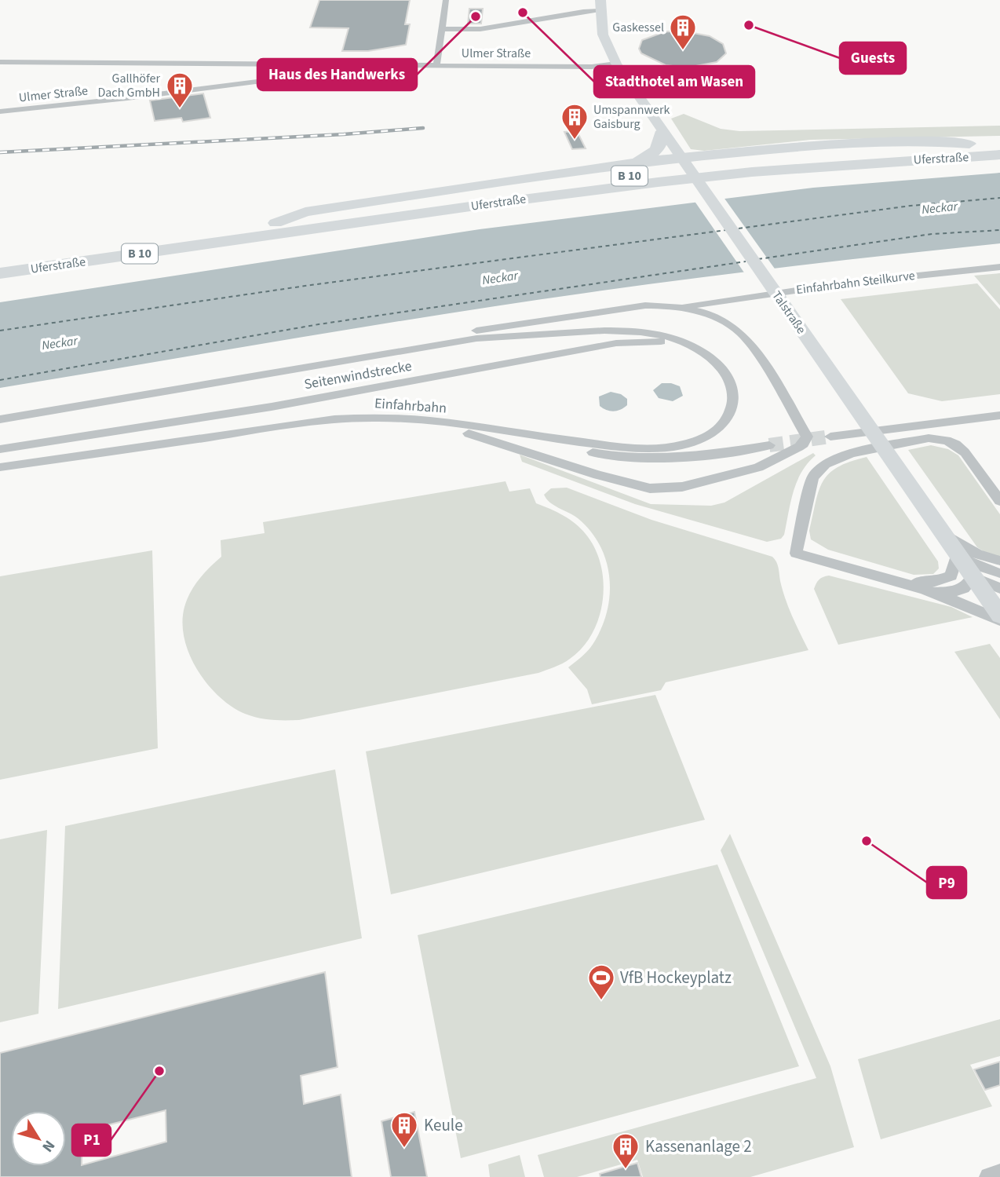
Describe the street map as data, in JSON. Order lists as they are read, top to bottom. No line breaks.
{"streets":{"highway":["Uferstraße","B 10"],"main road":["Talstraße"],"street":["Ulmer Straße","Einfahrbahn Steilkurve","Seitenwindstrecke","Einfahrbahn"]},"crossings":[["Ulmer Straße","Talstraße"],["Uferstraße","B 10"],["B 10","Talstraße"],["Seitenwindstrecke","Einfahrbahn"]],"water":["Neckar"],"places":{"other":["Stadthotel am Wasen","Haus des Handwerks","Guests","P9","P1"],"building":["Gaskessel","Gallhöfer Dach GmbH","Umspannwerk Gaisburg","Keule","Kassenanlage 2"],"sports":["VfB Hockeyplatz"]},"north":"bottom right"}
